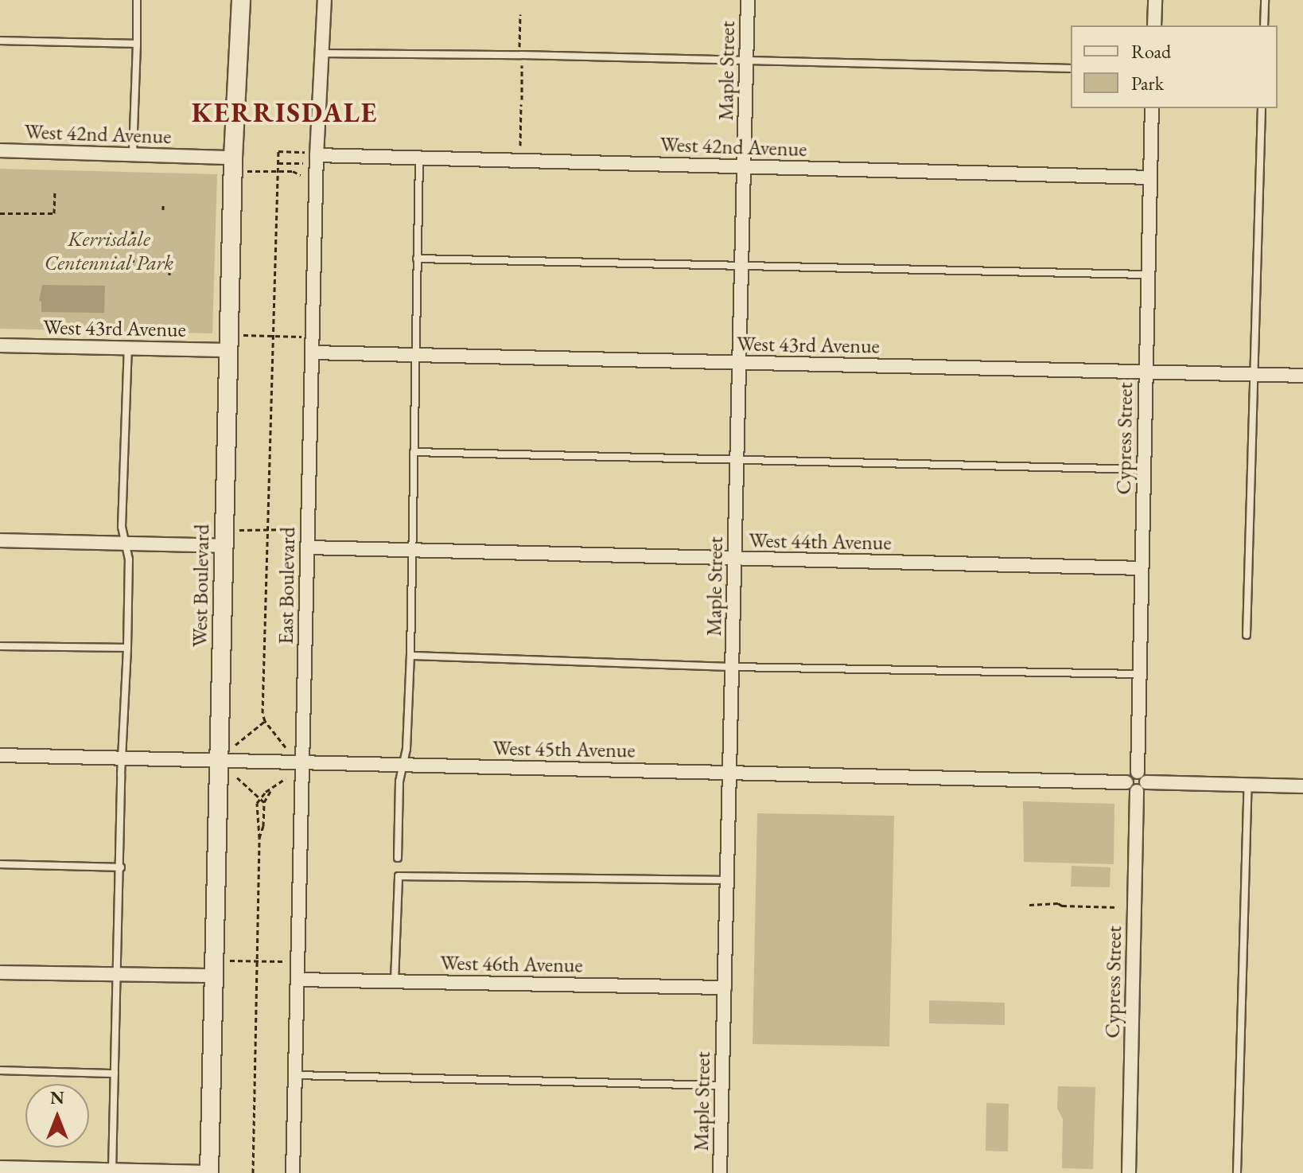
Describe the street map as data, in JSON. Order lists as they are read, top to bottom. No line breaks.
{"streets":{"street":["Maple Street","West 42nd Avenue","West 43rd Avenue","Cypress Street","West 44th Avenue","West Boulevard","East Boulevard","West 45th Avenue","West 46th Avenue"]},"crossings":[["Maple Street","West 42nd Avenue"],["Maple Street","West 43rd Avenue"],["Maple Street","West 44th Avenue"],["Maple Street","West 45th Avenue"],["Maple Street","West 46th Avenue"],["West 42nd Avenue","Cypress Street"],["West 42nd Avenue","West Boulevard"],["West 42nd Avenue","East Boulevard"],["West 43rd Avenue","Cypress Street"],["West 43rd Avenue","West Boulevard"],["West 43rd Avenue","East Boulevard"],["Cypress Street","West 44th Avenue"],["Cypress Street","West 45th Avenue"],["West 44th Avenue","East Boulevard"],["West Boulevard","West 45th Avenue"],["East Boulevard","West 45th Avenue"],["East Boulevard","West 46th Avenue"]],"districts":["KERRISDALE"],"parks":["Kerrisdale Centennial Park"],"legend":["Road","Park"],"north":"top"}
